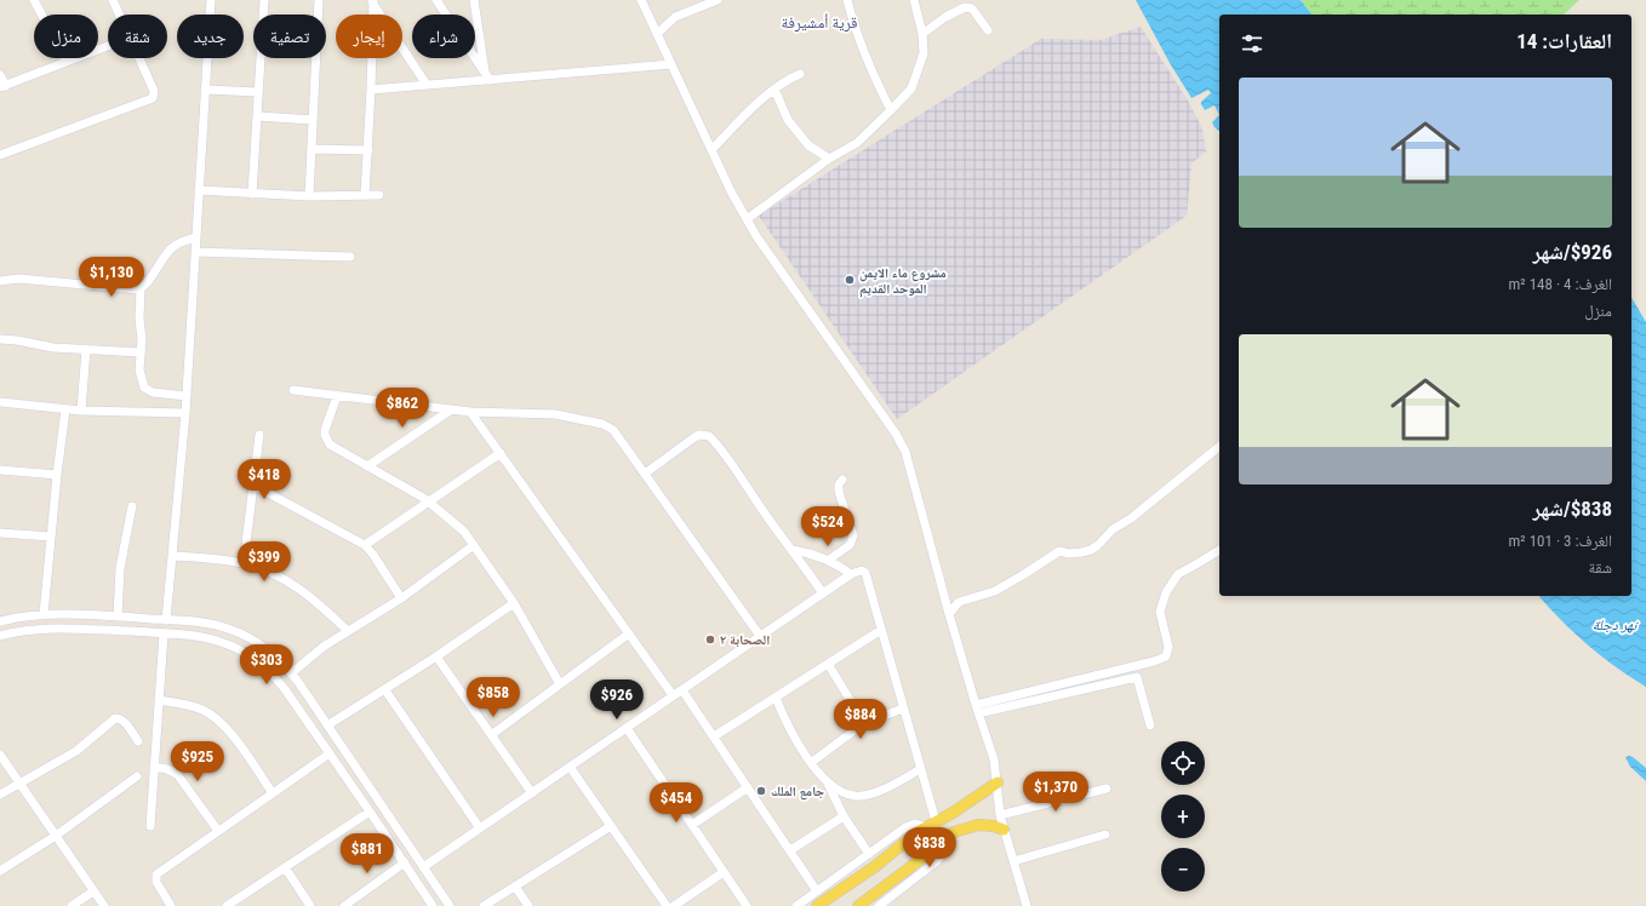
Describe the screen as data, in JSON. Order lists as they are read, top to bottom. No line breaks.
{"districts":["قرية أمشيرفة"],"water":["نهر دجلة"],"places":["مشروع ماء الايمن الموحد القديم","الصحابة ٢","جامع الملك"],"page":{"chip":["شراء","إيجار","تصفية","جديد","شقة","منزل"],"heading":"العقارات: 14","list":[{"name":"$926/شهر","note":"الغرف: 4 · 148 m² · منزل"},{"name":"$838/شهر","note":"الغرف: 3 · 101 m² · شقة"}],"price":["$1,130","$862","$418","$524","$399","$303","$858","$926","$884","$925","$1,370","$454","$838","$881"],"map_buttons":["+","−"]}}
